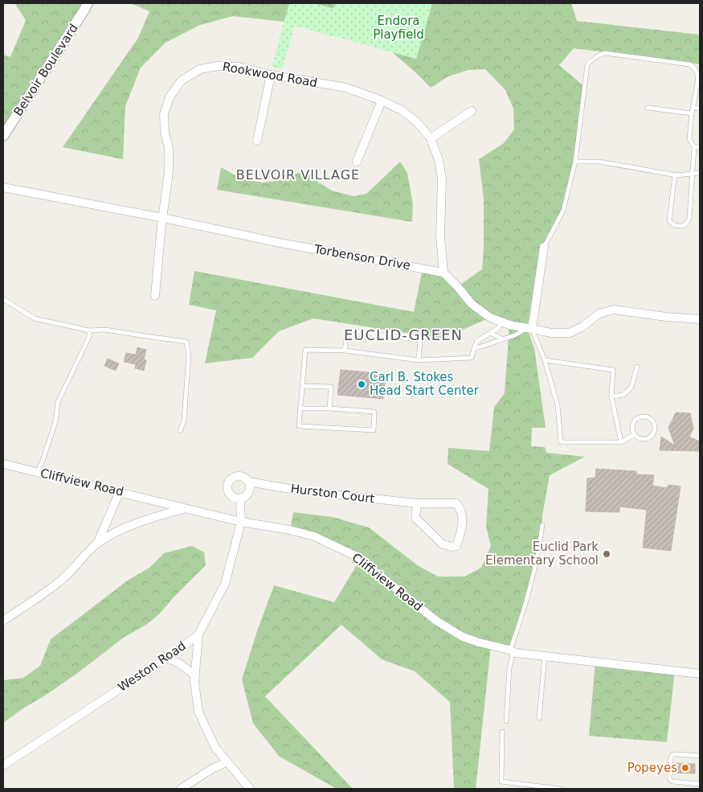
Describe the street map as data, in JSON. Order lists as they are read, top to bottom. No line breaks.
{"streets":{"street":["Belvoir Boulevard","Rookwood Road","Torbenson Drive","Cliffview Road","Hurston Court","Weston Road"]},"crossings":[["Rookwood Road","Torbenson Drive"],["Cliffview Road","Weston Road"]],"districts":["BELVOIR VILLAGE","EUCLID-GREEN"],"parks":["Endora Playfield"],"places":["Carl B. Stokes Head Start Center","Euclid Park Elementary School","Popeyes"]}
